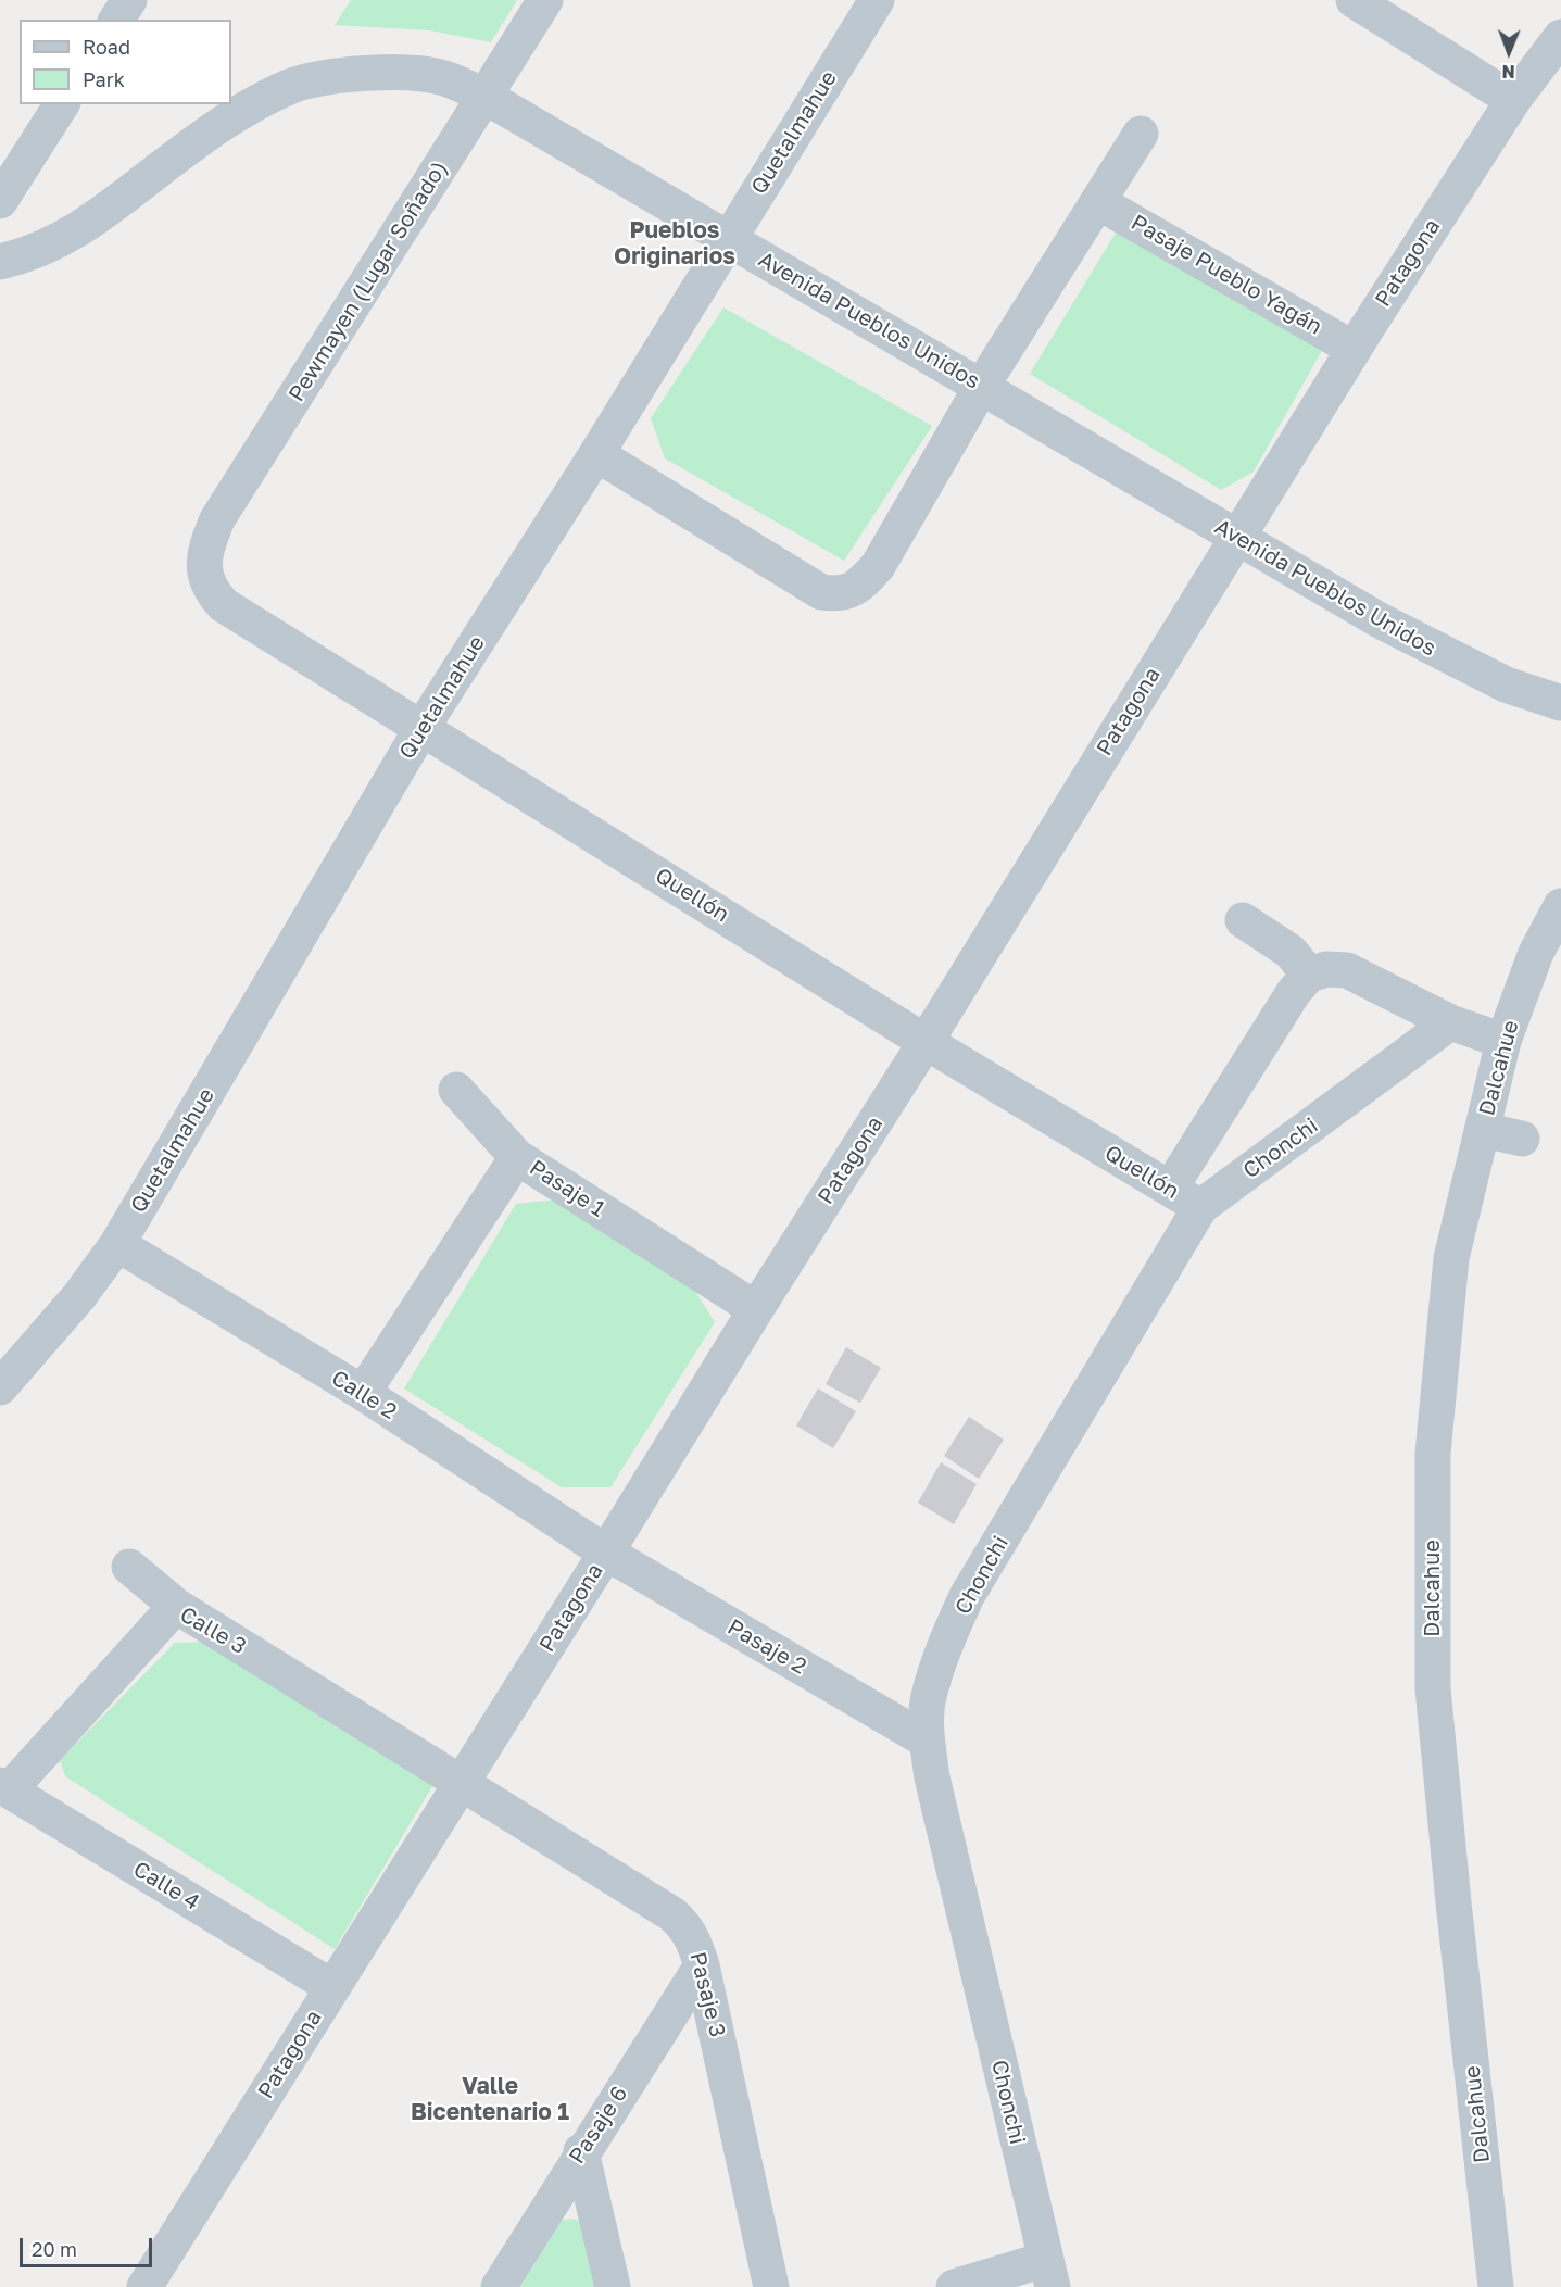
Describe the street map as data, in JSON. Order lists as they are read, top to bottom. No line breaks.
{"streets":{"street":["Quetalmahue","Patagona","Pasaje Pueblo Yagán","Pewmayen (Lugar Soñado)","Avenida Pueblos Unidos","Quellón","Dalcahue","Chonchi","Pasaje 1","Calle 2","Calle 3","Pasaje 2","Calle 4","Pasaje 3","Pasaje 6"]},"crossings":[["Quetalmahue","Avenida Pueblos Unidos"],["Quetalmahue","Quellón"],["Quetalmahue","Calle 2"],["Patagona","Pasaje Pueblo Yagán"],["Patagona","Avenida Pueblos Unidos"],["Patagona","Quellón"],["Patagona","Pasaje 1"],["Patagona","Calle 2"],["Patagona","Calle 3"],["Patagona","Pasaje 2"],["Patagona","Calle 4"],["Patagona","Pasaje 3"],["Pewmayen (Lugar Soñado)","Avenida Pueblos Unidos"],["Pewmayen (Lugar Soñado)","Quellón"],["Quellón","Chonchi"],["Chonchi","Pasaje 2"],["Pasaje 1","Calle 2"],["Calle 2","Pasaje 2"],["Calle 3","Calle 4"],["Calle 3","Pasaje 3"],["Pasaje 3","Pasaje 6"]],"districts":["Pueblos Originarios","Valle Bicentenario 1"],"legend":["Road","Park"],"scale_bar":"20 m","north":"bottom"}
